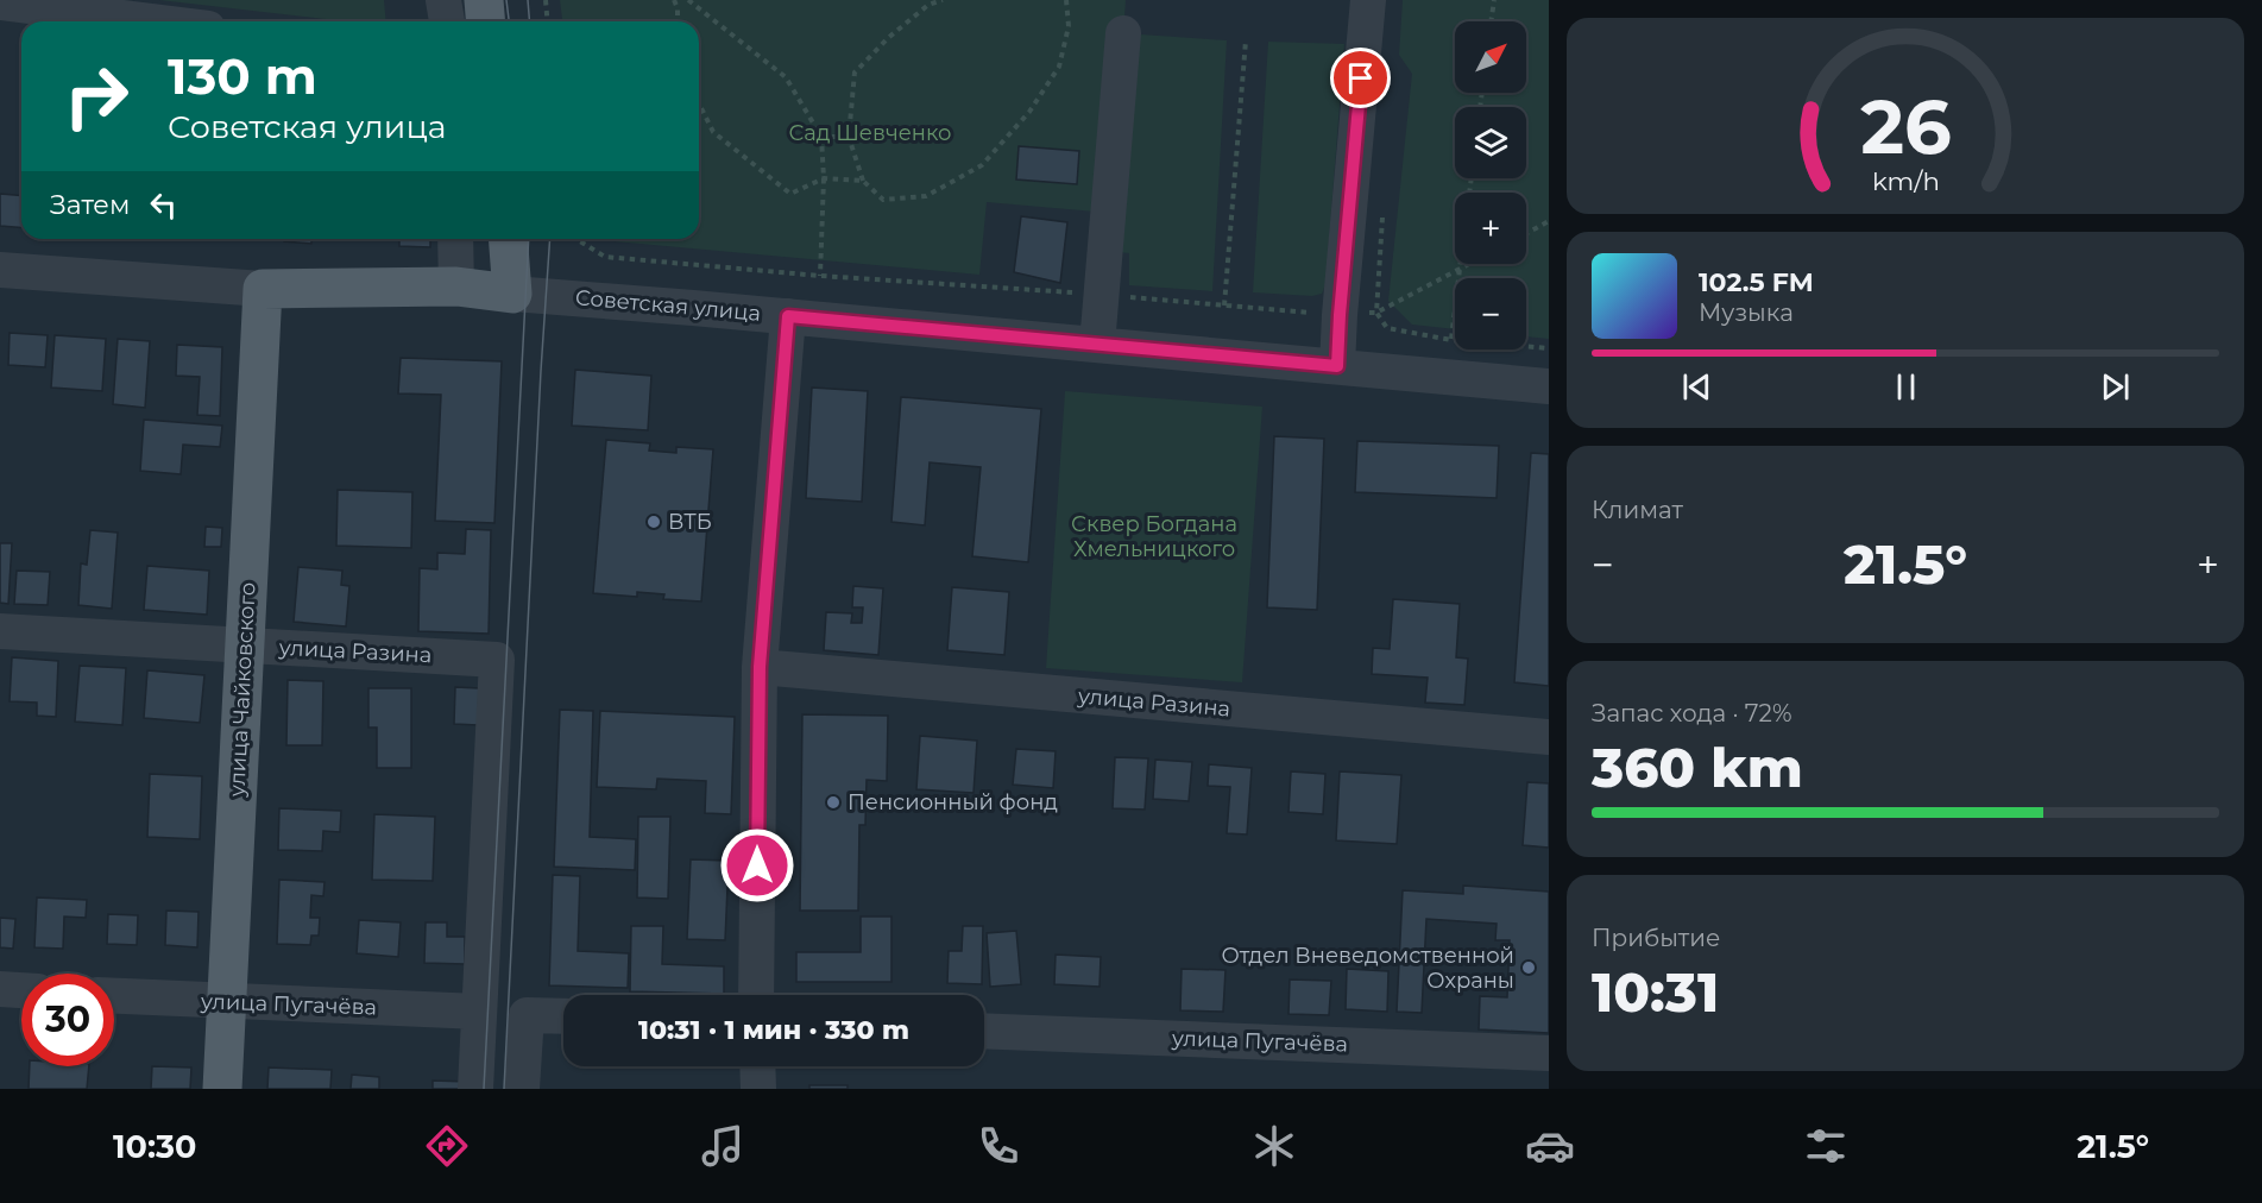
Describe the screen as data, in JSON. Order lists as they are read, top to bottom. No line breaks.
{"streets":{"main road":["Советская улица","улица Чайковского"],"street":["улица Разина","улица Пугачёва"]},"crossings":[["Советская улица","улица Чайковского"],["улица Разина","улица Чайковского"],["улица Разина","улица Пугачёва"],["улица Чайковского","улица Пугачёва"]],"parks":["Сад Шевченко","Сквер Богдана Хмельницкого"],"places":["ВТБ","Пенсионный фонд","Отдел Вневедомственной Охраны"],"north":"top right","page":{"map_buttons":["+","−"],"turn":["130 m","Советская улица"],"then":"Затем","song":["102.5 FM","Музыка"],"tile":["Климат",["Запас хода · 72%","360 km"],["Прибытие","10:31"]],"heat":["−","21.5°","+"],"limit":"30","trip":"10:31 · 1 мин · 330 m","tabs":["10:30","21.5°"],"gauge":["26","km/h"]}}
